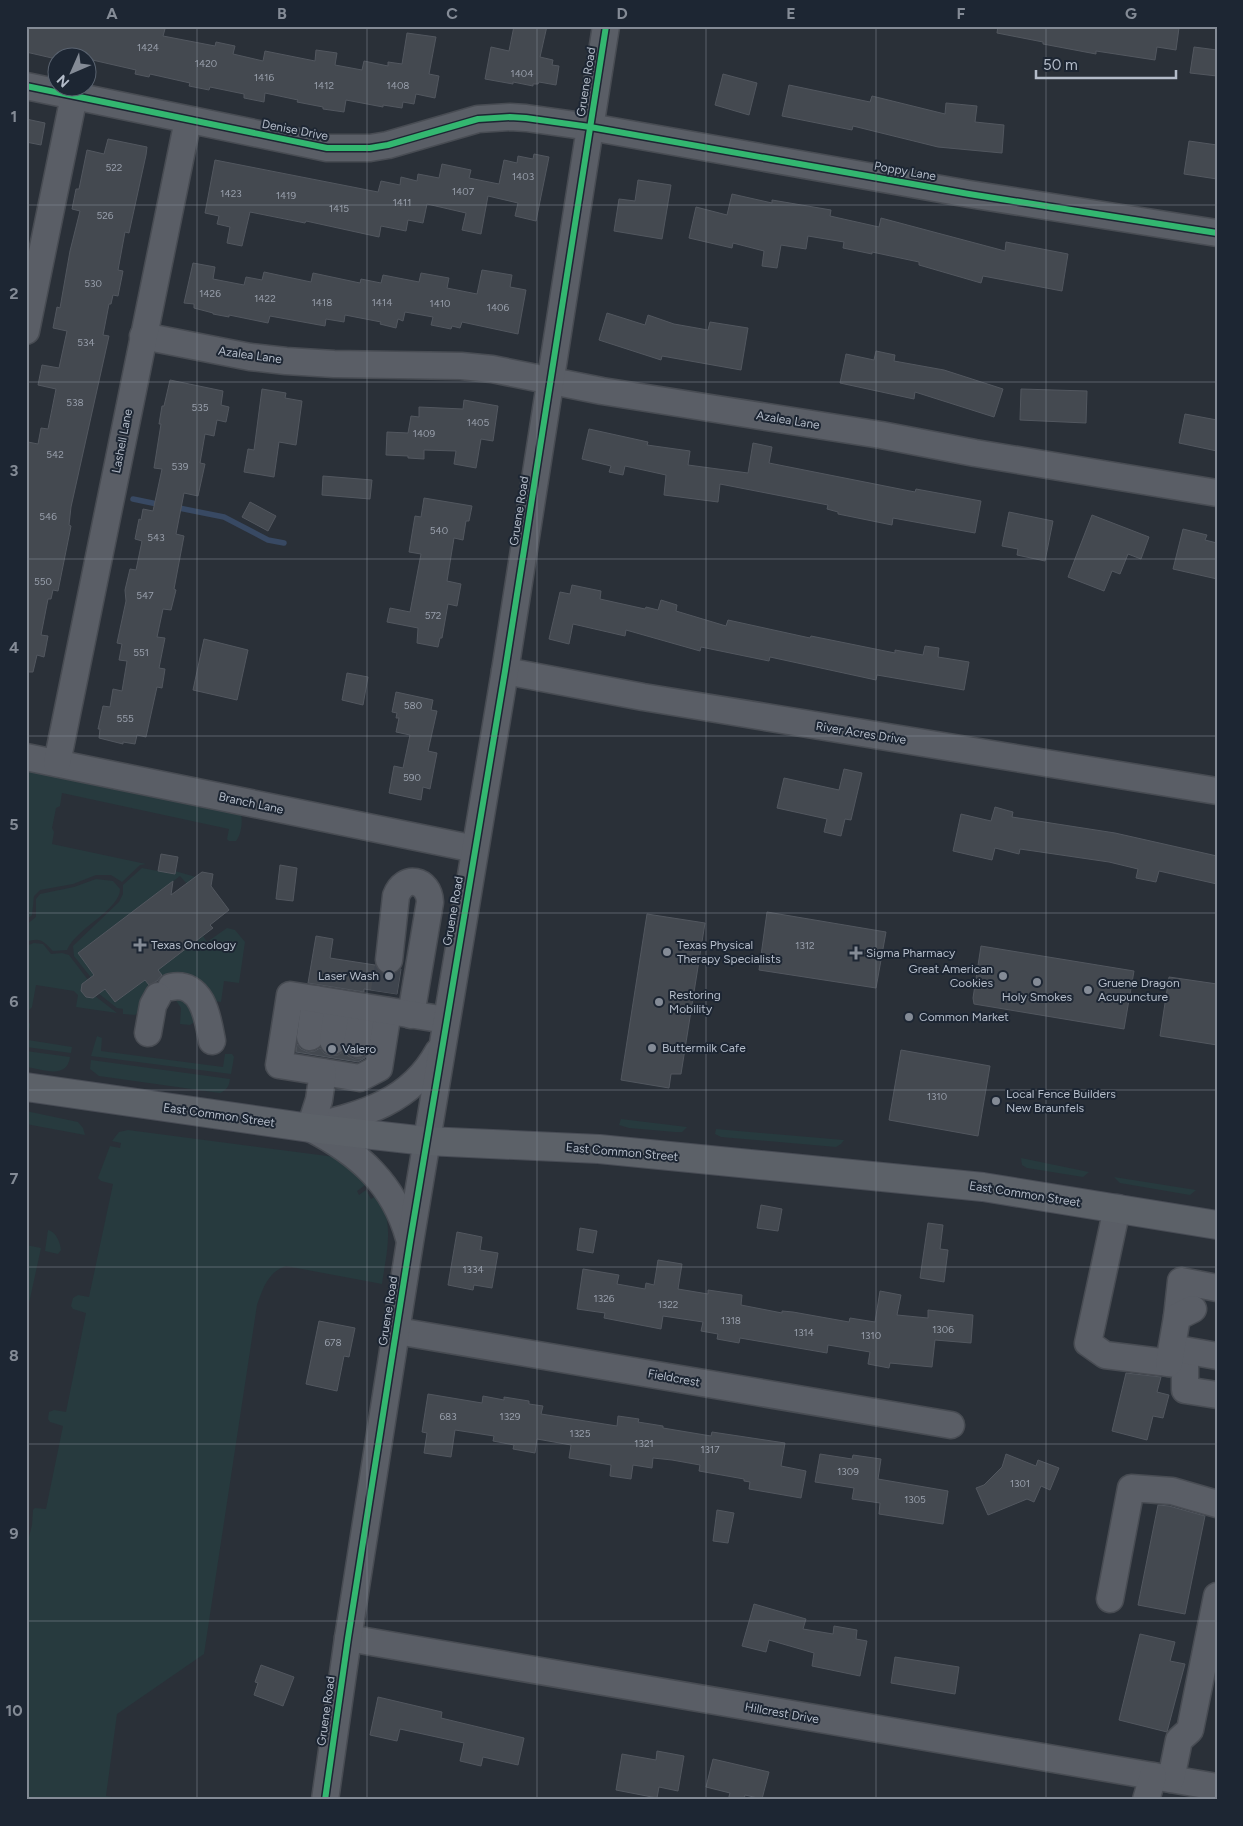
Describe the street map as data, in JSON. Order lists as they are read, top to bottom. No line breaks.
{"streets":{"main road":["East Common Street"],"street":["Gruene Road","Denise Drive","Poppy Lane","Azalea Lane","Lashell Lane","River Acres Drive","Branch Lane","Fieldcrest","Hillcrest Drive"]},"crossings":[["Gruene Road","Denise Drive"],["Gruene Road","Poppy Lane"],["Gruene Road","Azalea Lane"],["Gruene Road","River Acres Drive"],["Gruene Road","Branch Lane"],["Gruene Road","East Common Street"],["Gruene Road","Fieldcrest"],["Gruene Road","Hillcrest Drive"],["Denise Drive","Poppy Lane"],["Denise Drive","Lashell Lane"],["Azalea Lane","Lashell Lane"],["Lashell Lane","Branch Lane"]],"places":{"health":["Texas Oncology","Sigma Pharmacy"],"other":["Texas Physical Therapy Specialists","Laser Wash","Great American Cookies","Holy Smokes","Gruene Dragon Acupuncture","Restoring Mobility","Common Market","Buttermilk Cafe","Valero","Local Fence Builders New Braunfels"]},"house_numbers":["1424","1420","1404","1416","1412","1408","522","1403","1407","1423","1419","1411","1415","526","530","1426","1422","1418","1414","1410","1406","534","538","535","1405","1409","542","539","546","540","543","550","547","572","551","580","555","590","1312","1310","1334","1326","1322","1318","1306","1314","1310","678","683","1329","1325","1321","1317","1309","1301","1305"],"scale_bar":"50 m","north":"bottom left","grid":{"columns":["A","B","C","D","E","F","G"],"rows":["1","2","3","4","5","6","7","8","9","10"]}}
